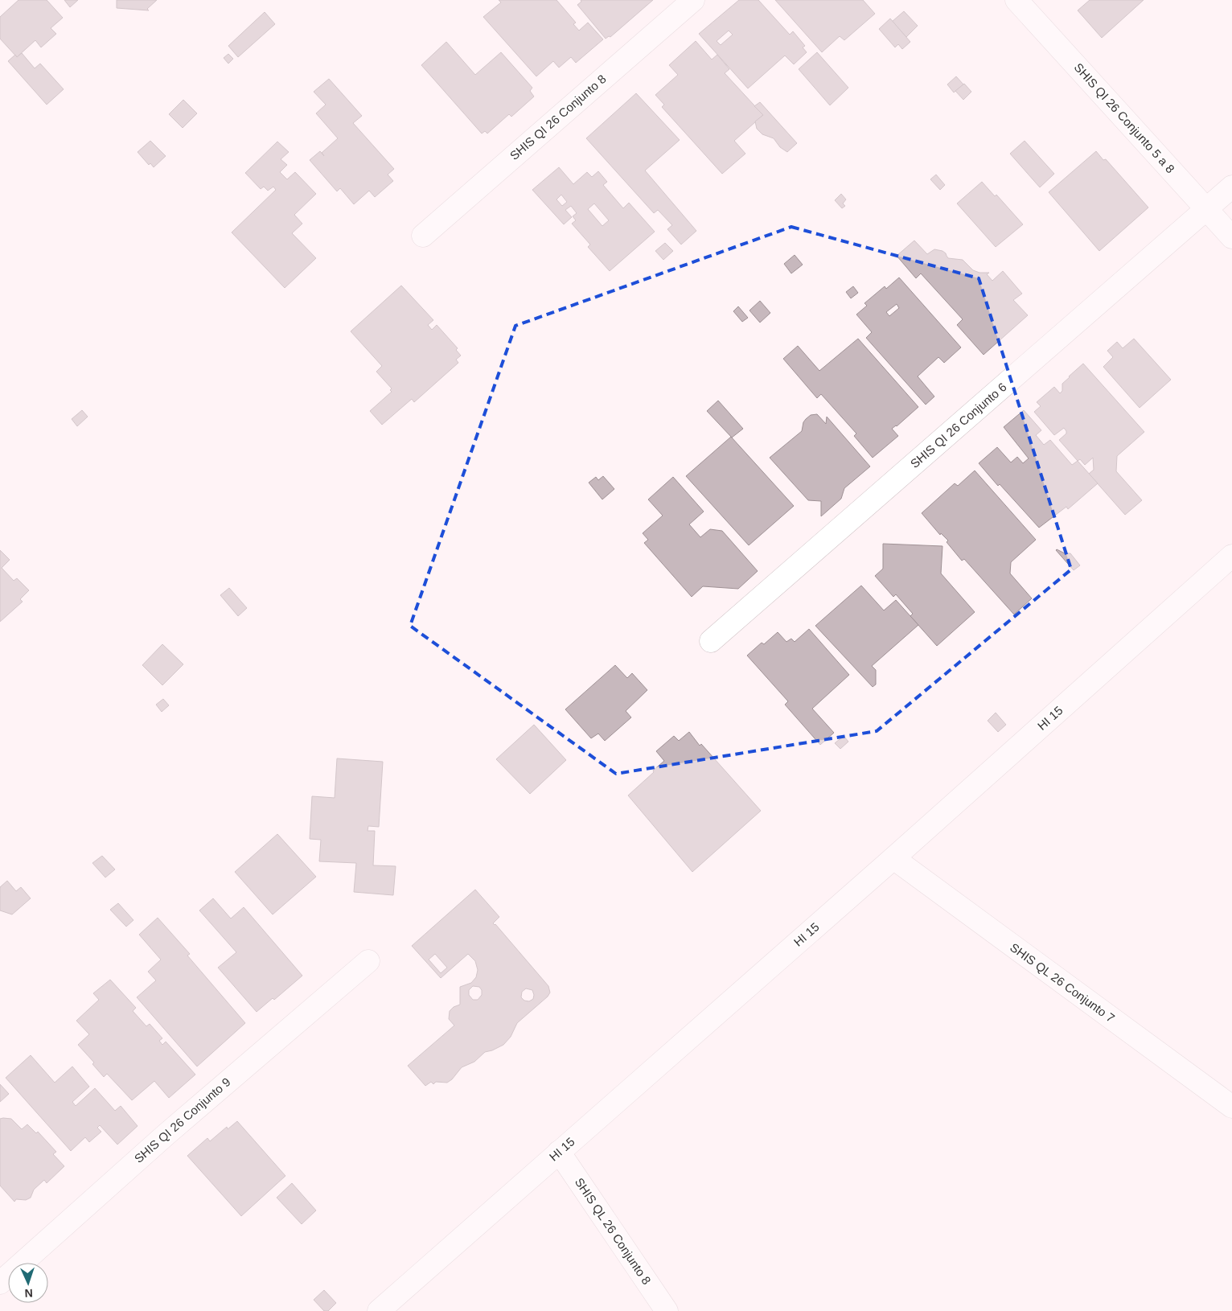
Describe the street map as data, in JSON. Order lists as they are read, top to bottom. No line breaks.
{"streets":{"street":["SHIS QI 26 Conjunto 8","SHIS QI 26 Conjunto 5 a 8","SHIS QI 26 Conjunto 6","HI 15","SHIS QL 26 Conjunto 7","SHIS QI 26 Conjunto 9","SHIS QL 26 Conjunto 8"]},"crossings":[["SHIS QI 26 Conjunto 5 a 8","SHIS QI 26 Conjunto 6"],["HI 15","SHIS QL 26 Conjunto 7"],["HI 15","SHIS QL 26 Conjunto 8"]],"north":"bottom"}
